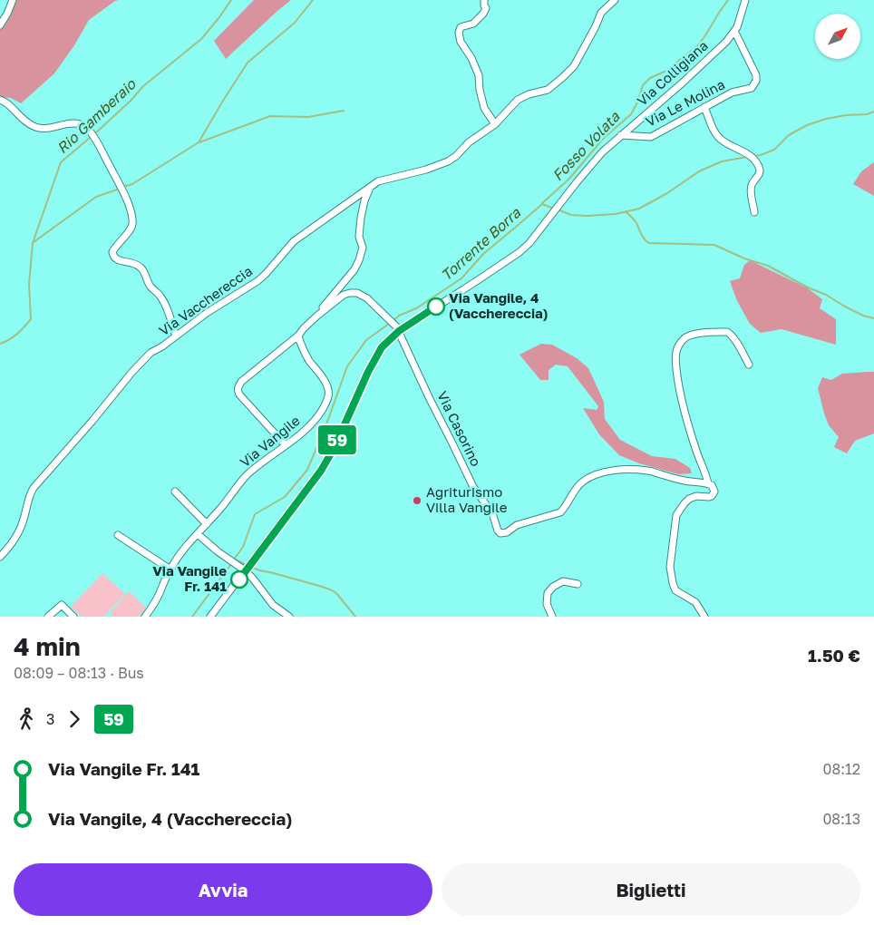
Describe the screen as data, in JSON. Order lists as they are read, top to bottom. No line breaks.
{"streets":{"street":["Via Colligiana","Via Le Molina","Via Vacchereccia","Via Casorino","Via Vangile"]},"crossings":[["Via Colligiana","Via Le Molina"],["Via Colligiana","Via Casorino"]],"water":["Rio Gamberaio","Fosso Volata","Torrente Borra"],"places":["Via Vangile, 4 (Vacchereccia)","Agriturismo Villa Vangile","Via Vangile Fr. 141"],"lines":["bus line 59"],"north":"top right","page":{"on_map":"59","heading":["4 min","08:09 – 08:13 · Bus","1.50 €"],"legs":["3","59"],"list":[{"name":"Via Vangile Fr. 141","value":"08:12"},{"name":"Via Vangile, 4 (Vacchereccia)","value":"08:13"}],"buttons":["Avvia","Biglietti"]}}
